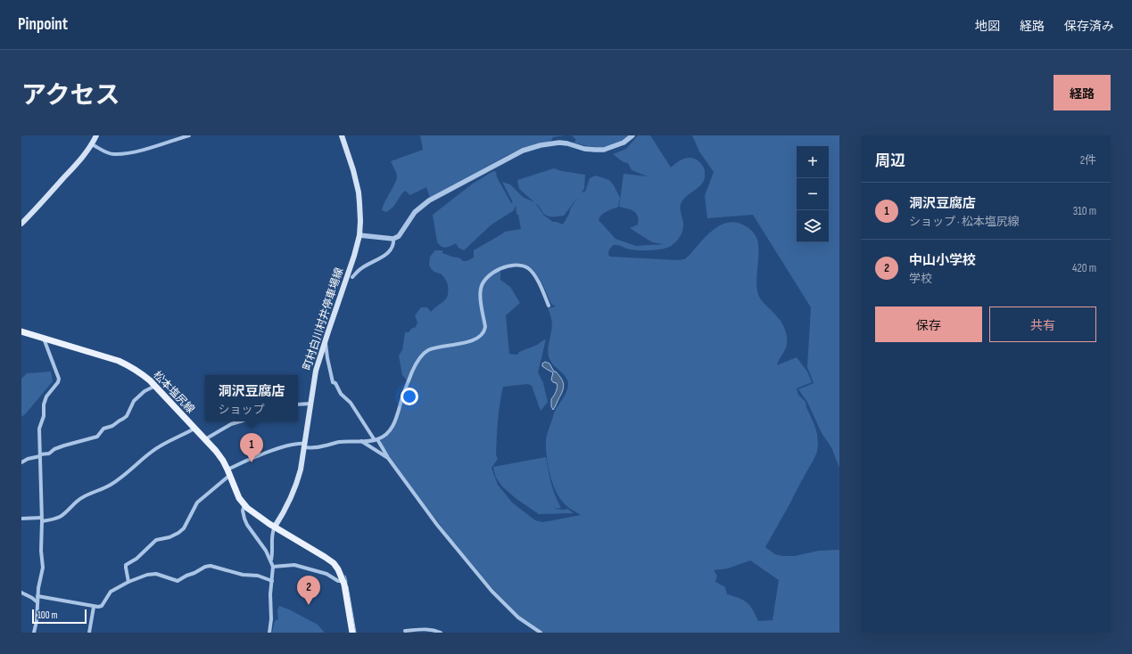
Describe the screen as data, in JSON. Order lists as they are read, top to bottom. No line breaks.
{"streets":{"main road":["町村白川村井停車場線","松本塩尻線"]},"crossings":[["町村白川村井停車場線","松本塩尻線"]],"scale_bar":"100 m","page":{"header":"Pinpoint","nav":["地図","経路","保存済み"],"title":"アクセス","buttons":["経路",["保存","共有"]],"heading":["周辺","2件"],"map_buttons":["+","−"],"list":[{"mark":"1","name":"洞沢豆腐店","note":"ショップ · 松本塩尻線","value":"310 m"},{"mark":"2","name":"中山小学校","note":"学校","value":"420 m"}],"popup":["洞沢豆腐店","ショップ"],"pins":["1","2"],"scale":"100 m"}}
